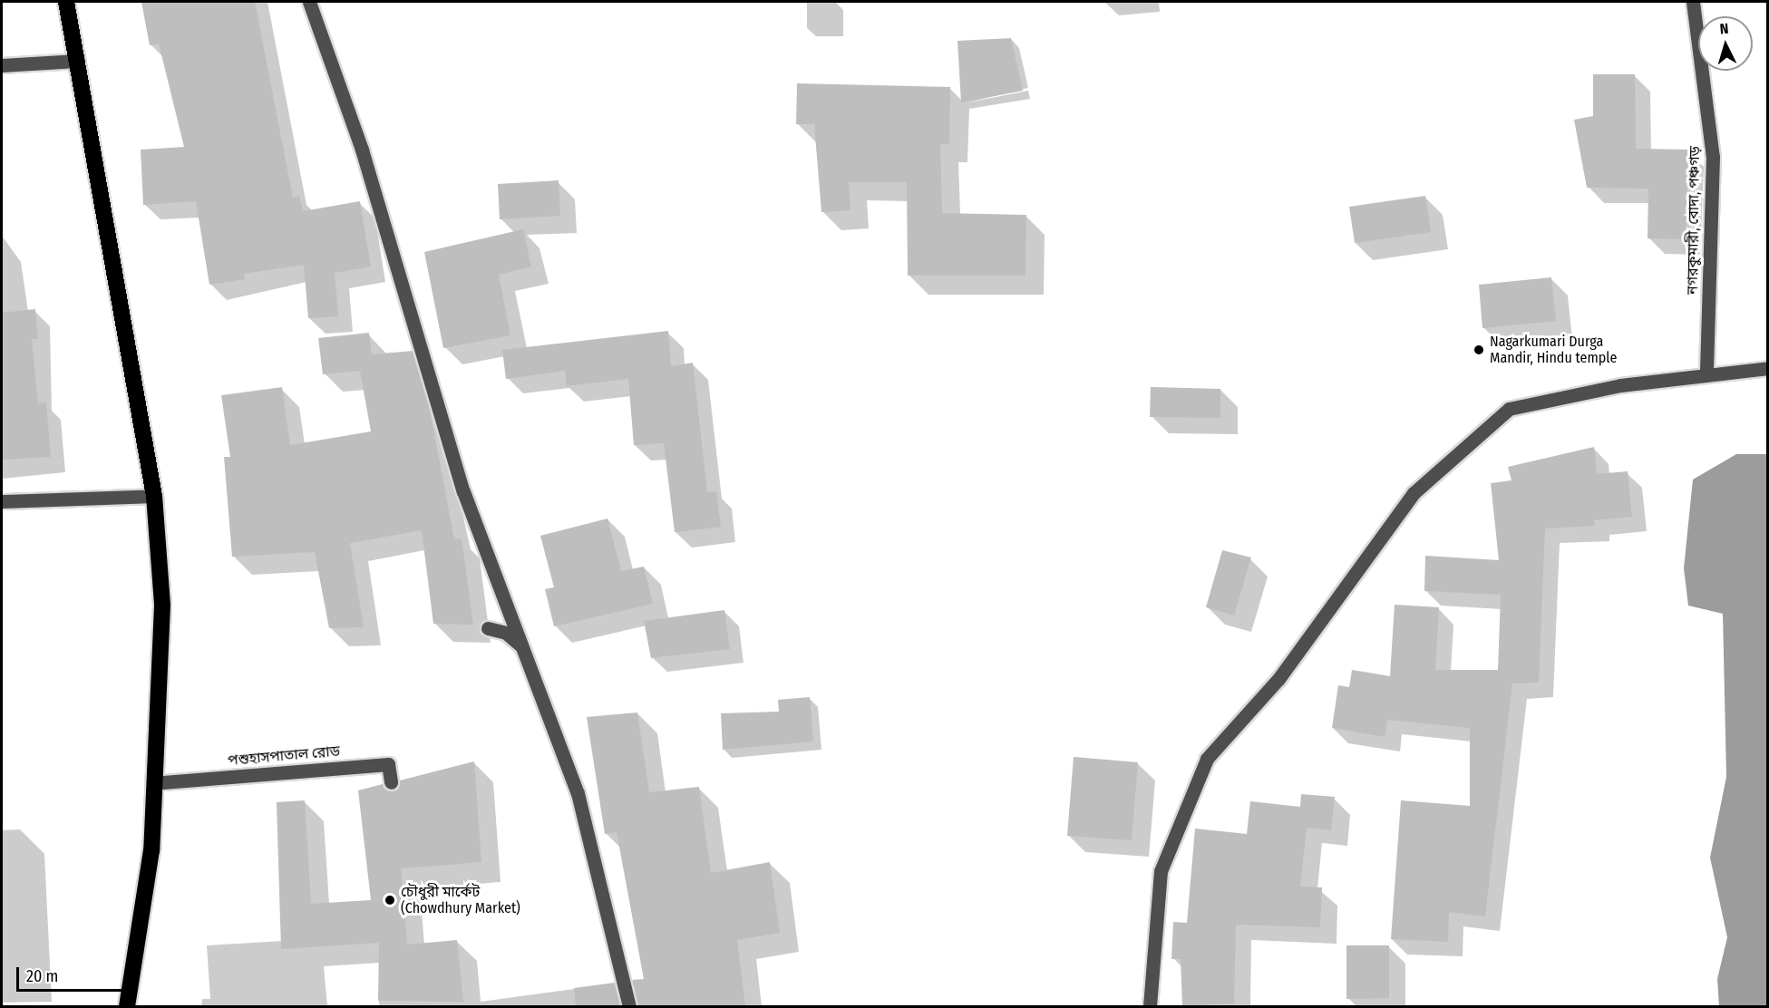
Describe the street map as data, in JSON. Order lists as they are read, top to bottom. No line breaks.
{"streets":{"street":["নগরকুমারী, বোদা, পঞ্চগড়","পশুহাসপাতাল রোড"]},"places":["Nagarkumari Durga Mandir, Hindu temple","চৌধুরী মার্কেট (Chowdhury Market)"],"scale_bar":"20 m","north":"top"}
